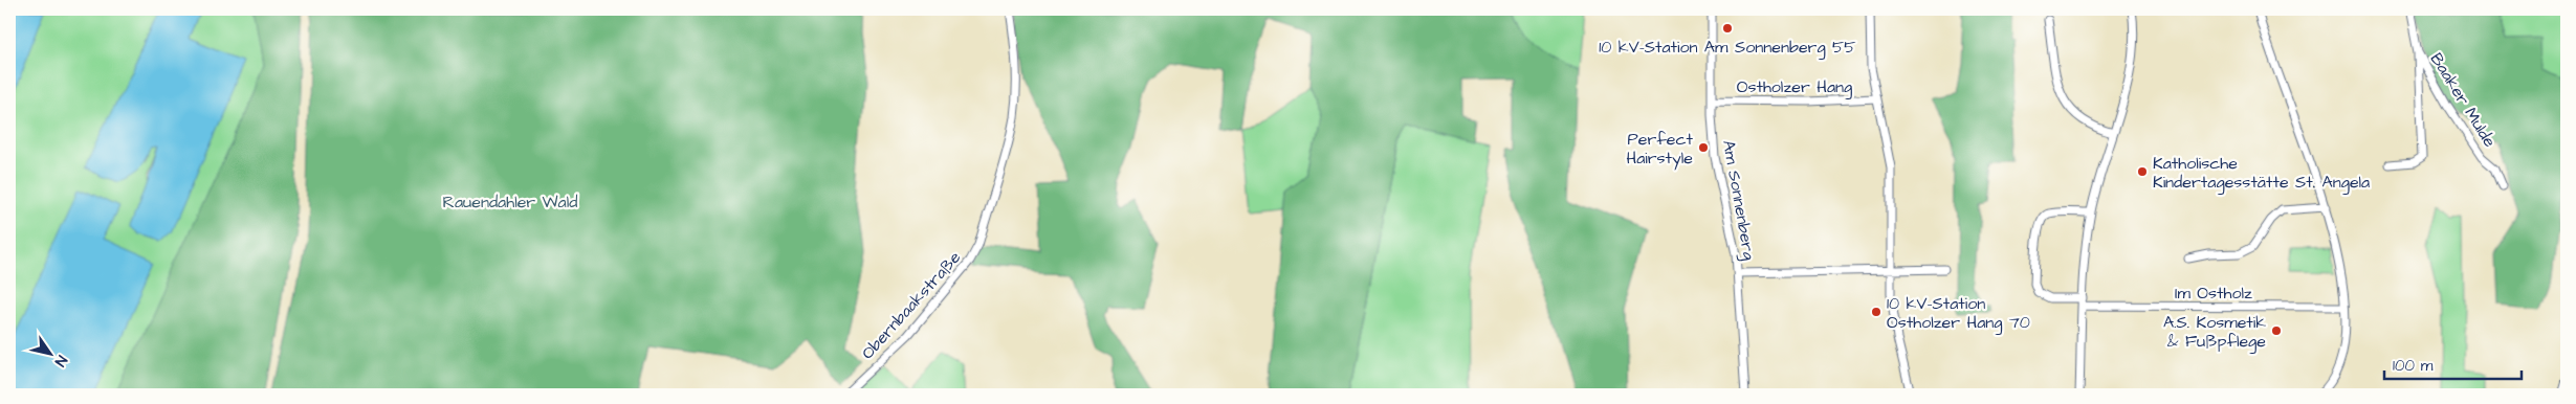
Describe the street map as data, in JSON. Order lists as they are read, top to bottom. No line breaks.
{"streets":{"street":["Ostholzer Hang","Baaker Mulde","Am Sonnenberg","Im Ostholz","Obernbaakstraße"]},"crossings":[["Ostholzer Hang","Am Sonnenberg"]],"parks":["Rauendahler Wald"],"places":["10 kV-Station Am Sonnenberg 55","Perfect Hairstyle","Katholische Kindertagesstätte St. Angela","10 kV-Station Ostholzer Hang 70","A.S. Kosmetik & Fußpflege"],"scale_bar":"100 m","north":"bottom right"}
